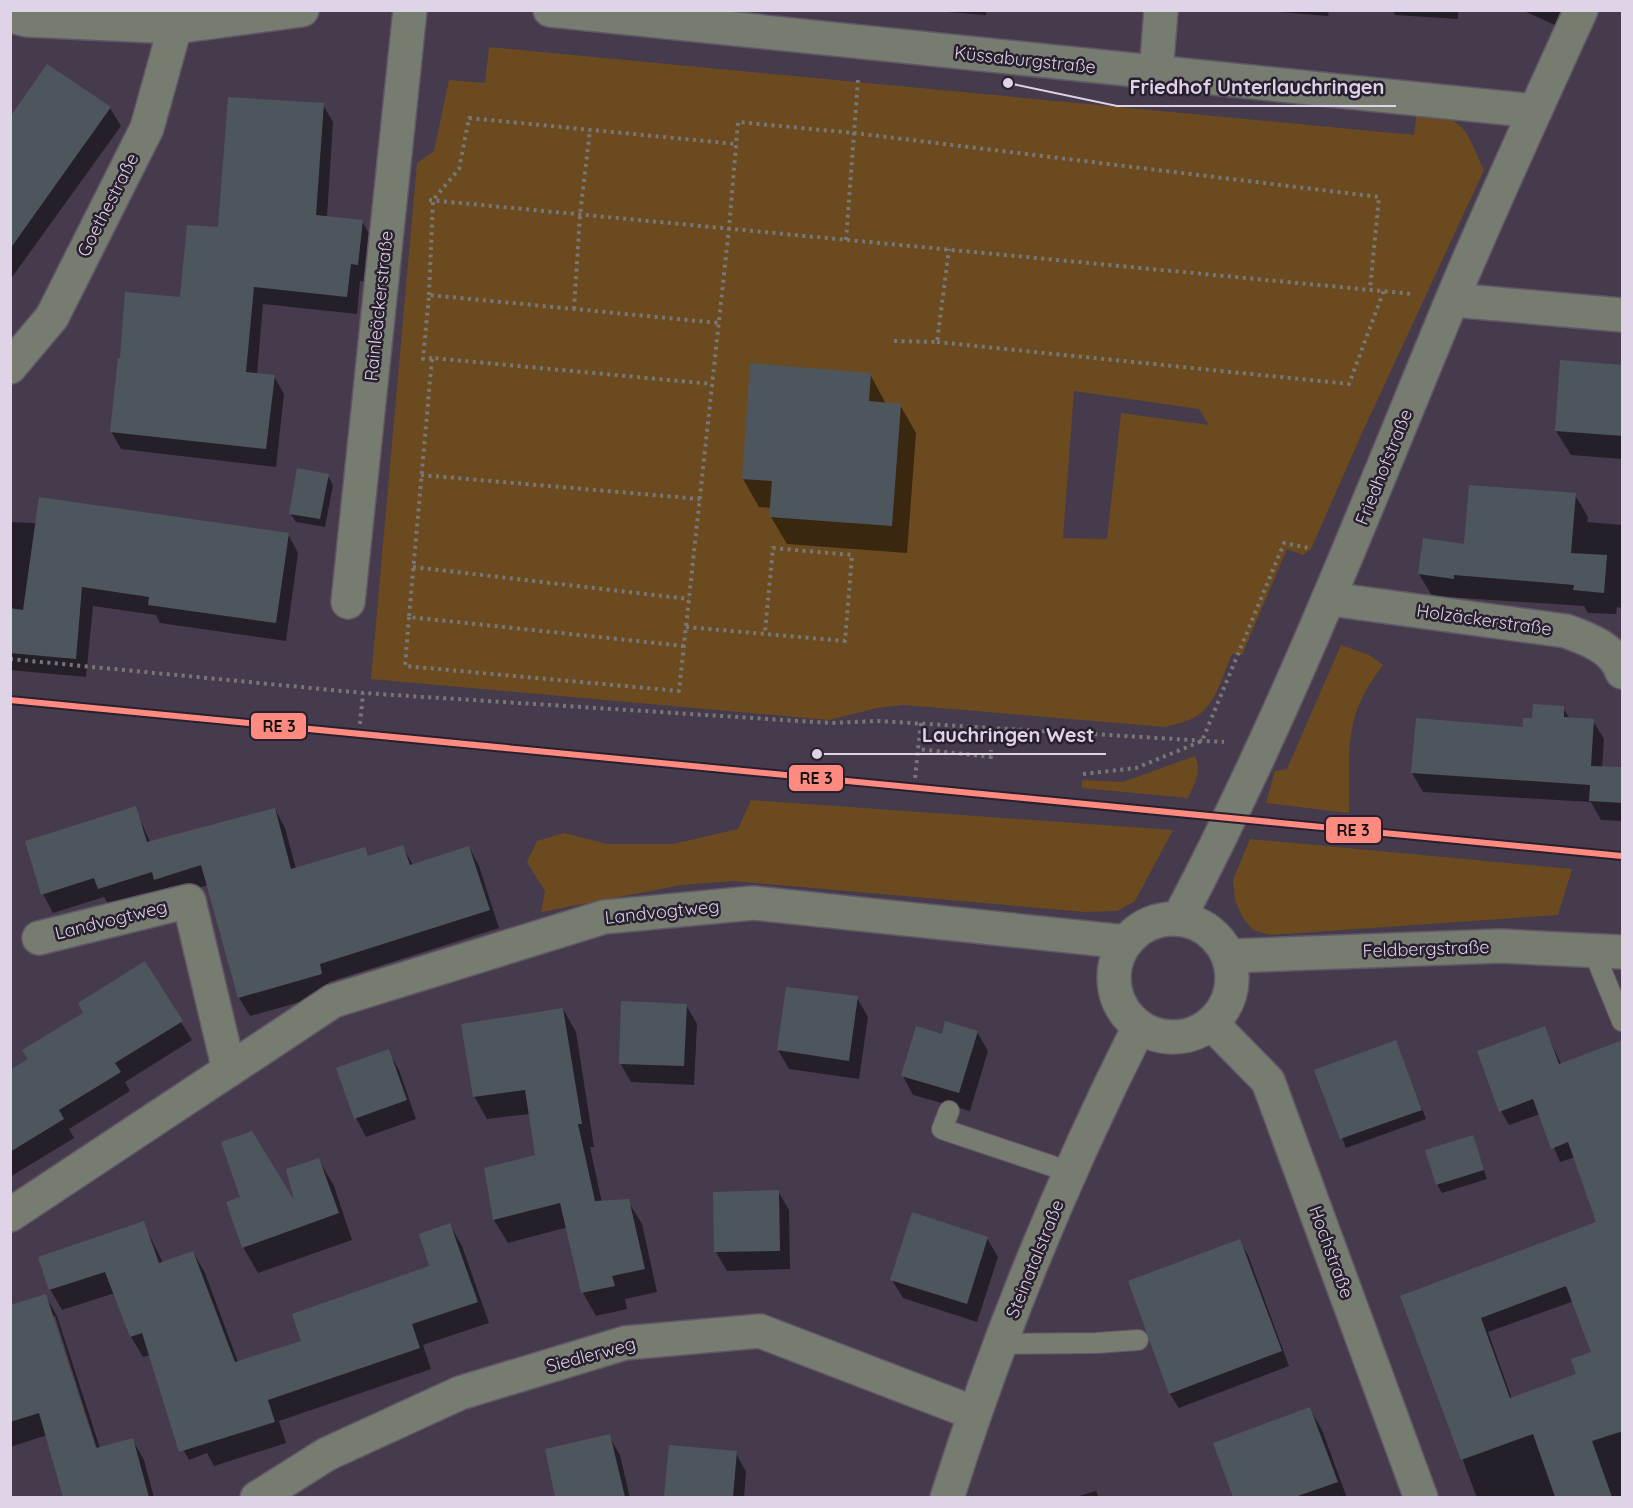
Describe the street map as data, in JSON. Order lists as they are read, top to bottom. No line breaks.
{"streets":{"street":["Küssaburgstraße","Goethestraße","Rainleäckerstraße","Friedhofstraße","Holzäckerstraße","Landvogtweg","Feldbergstraße","Hochstraße","Steinatalstraße","Siedlerweg"]},"crossings":[["Küssaburgstraße","Friedhofstraße"],["Friedhofstraße","Holzäckerstraße"],["Friedhofstraße","Landvogtweg"],["Friedhofstraße","Feldbergstraße"],["Friedhofstraße","Hochstraße"],["Friedhofstraße","Steinatalstraße"],["Landvogtweg","Feldbergstraße"],["Landvogtweg","Hochstraße"],["Landvogtweg","Steinatalstraße"],["Feldbergstraße","Hochstraße"],["Feldbergstraße","Steinatalstraße"],["Hochstraße","Steinatalstraße"],["Steinatalstraße","Siedlerweg"]],"places":["Friedhof Unterlauchringen","Lauchringen West"]}
